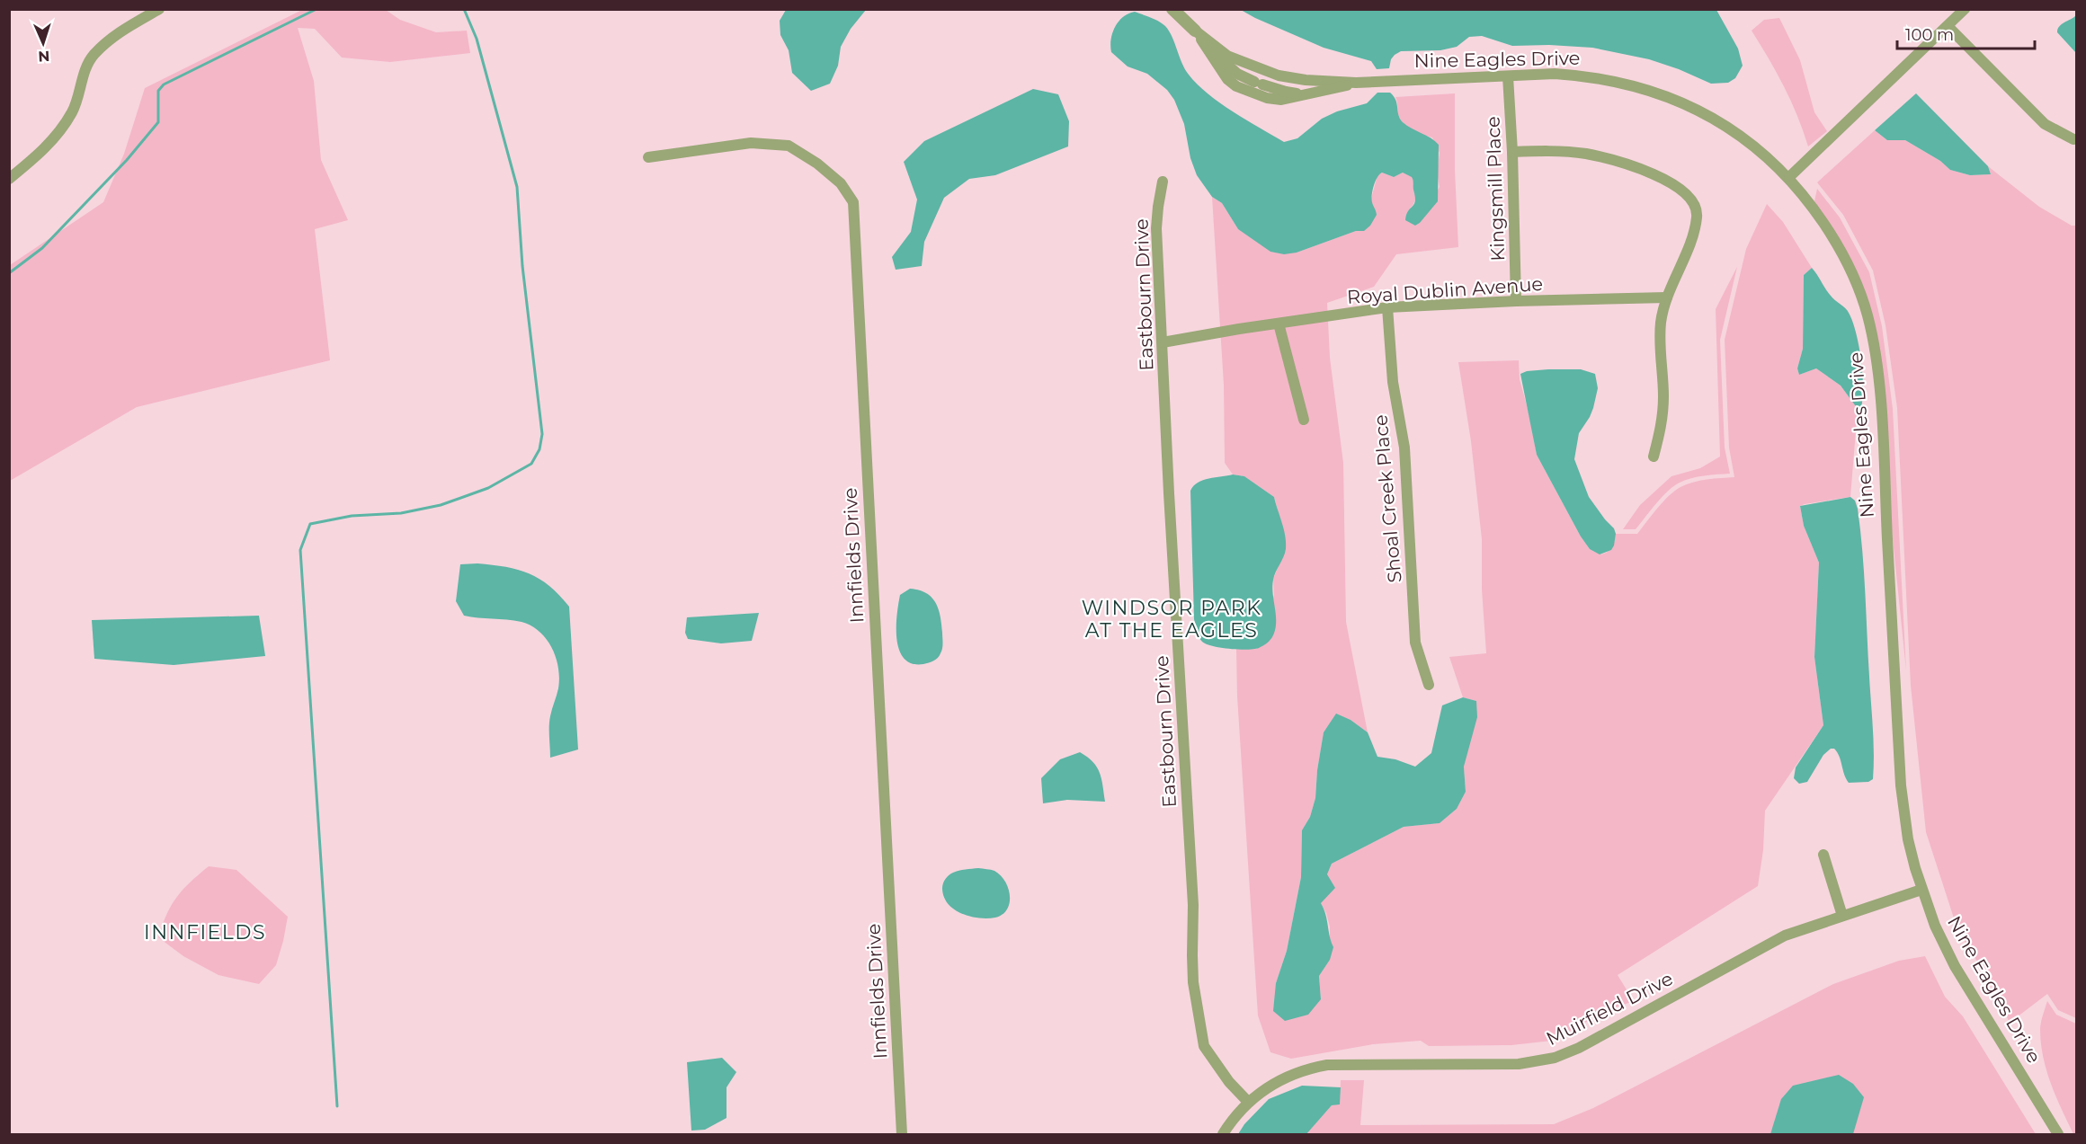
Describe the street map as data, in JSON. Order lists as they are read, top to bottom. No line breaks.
{"streets":{"street":["Nine Eagles Drive","Kingsmill Place","Royal Dublin Avenue","Eastbourn Drive","Shoal Creek Place","Innfields Drive","Muirfield Drive"]},"crossings":[["Nine Eagles Drive","Kingsmill Place"],["Nine Eagles Drive","Muirfield Drive"],["Kingsmill Place","Royal Dublin Avenue"],["Royal Dublin Avenue","Eastbourn Drive"],["Royal Dublin Avenue","Shoal Creek Place"],["Eastbourn Drive","Muirfield Drive"]],"districts":["WINDSOR PARK AT THE EAGLES","INNFIELDS"],"scale_bar":"100 m","north":"bottom"}
